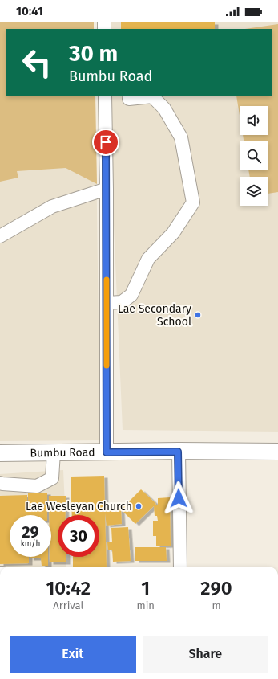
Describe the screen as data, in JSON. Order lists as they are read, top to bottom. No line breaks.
{"streets":{"main road":["Bumbu Road"]},"places":["Lae Secondary School","Lae Wesleyan Church"],"page":{"status":"10:41","turn":["30 m","Bumbu Road"],"speed":"29 km/h","limit":"30","eta":["10:42","Arrival","1","min","290","m"],"buttons":["Exit","Share"]}}
